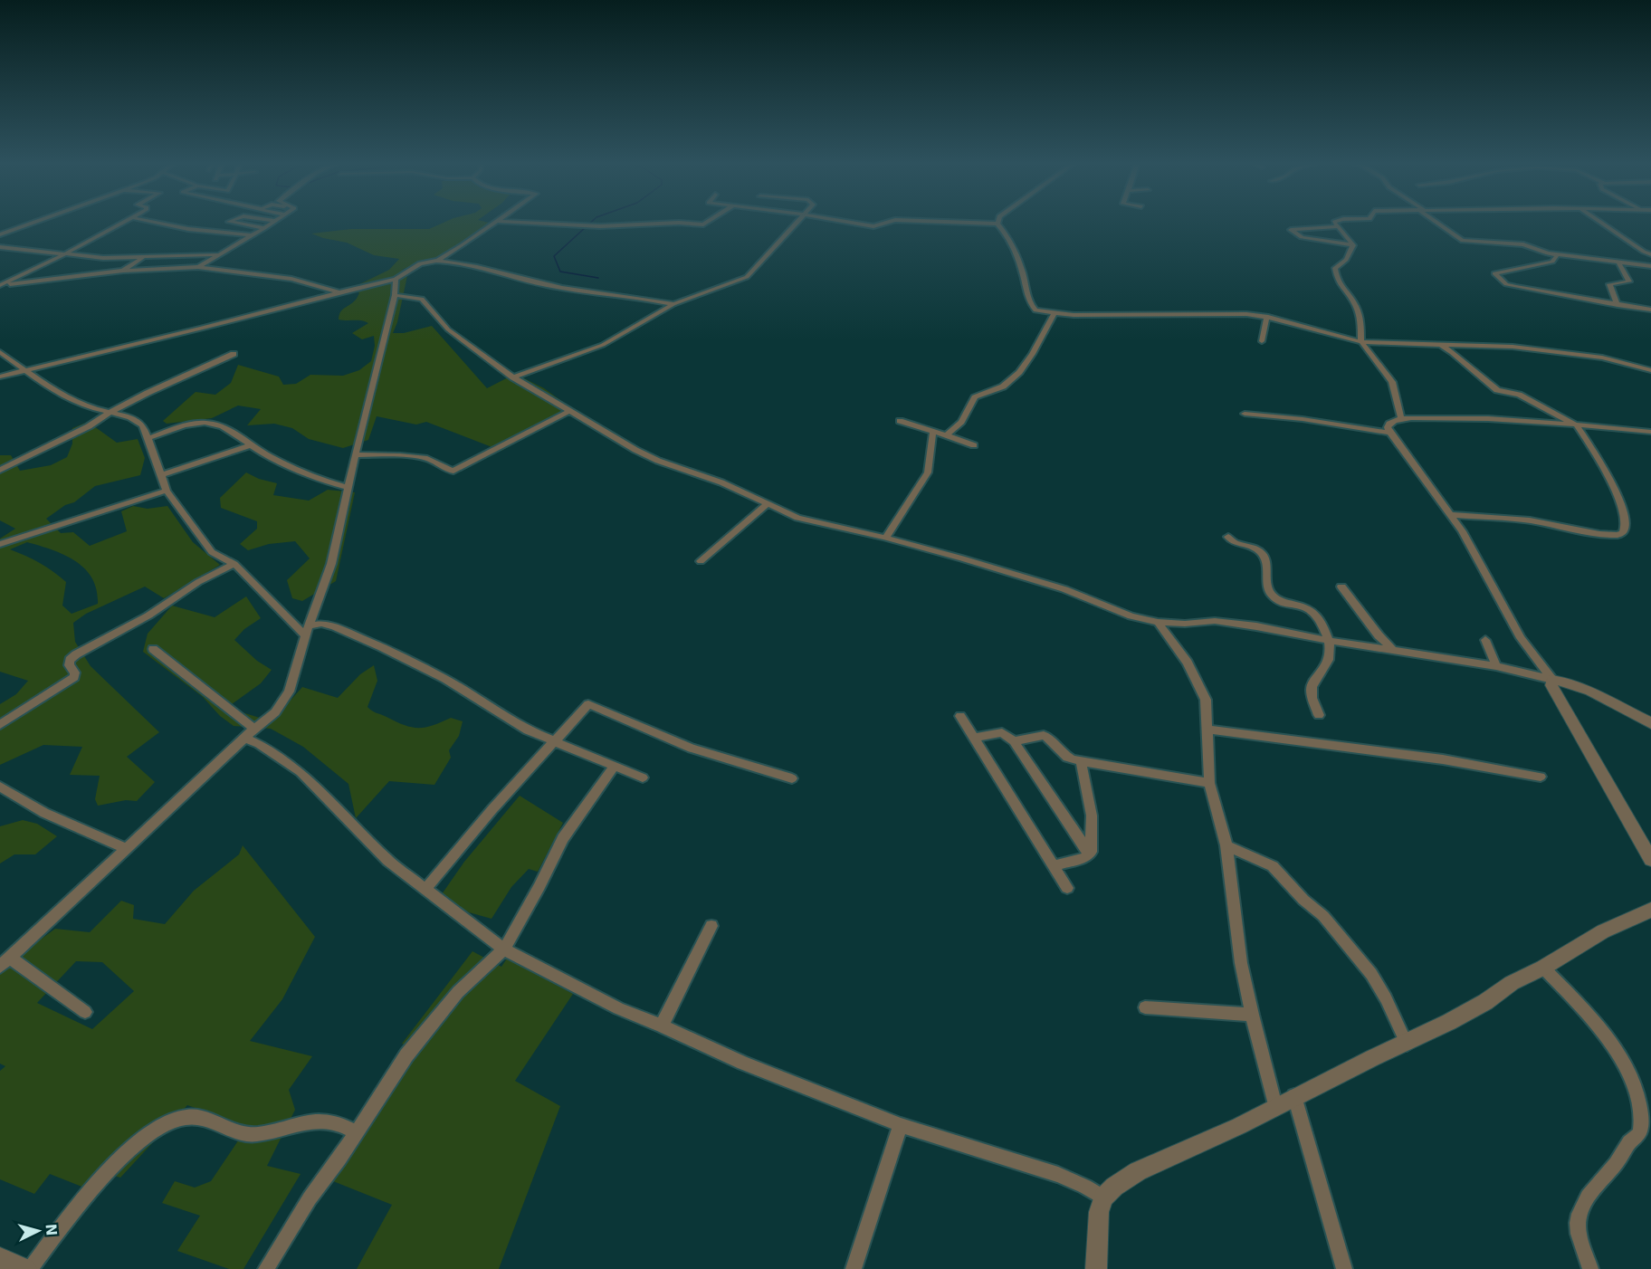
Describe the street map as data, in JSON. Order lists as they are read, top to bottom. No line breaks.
{"north":"right"}
